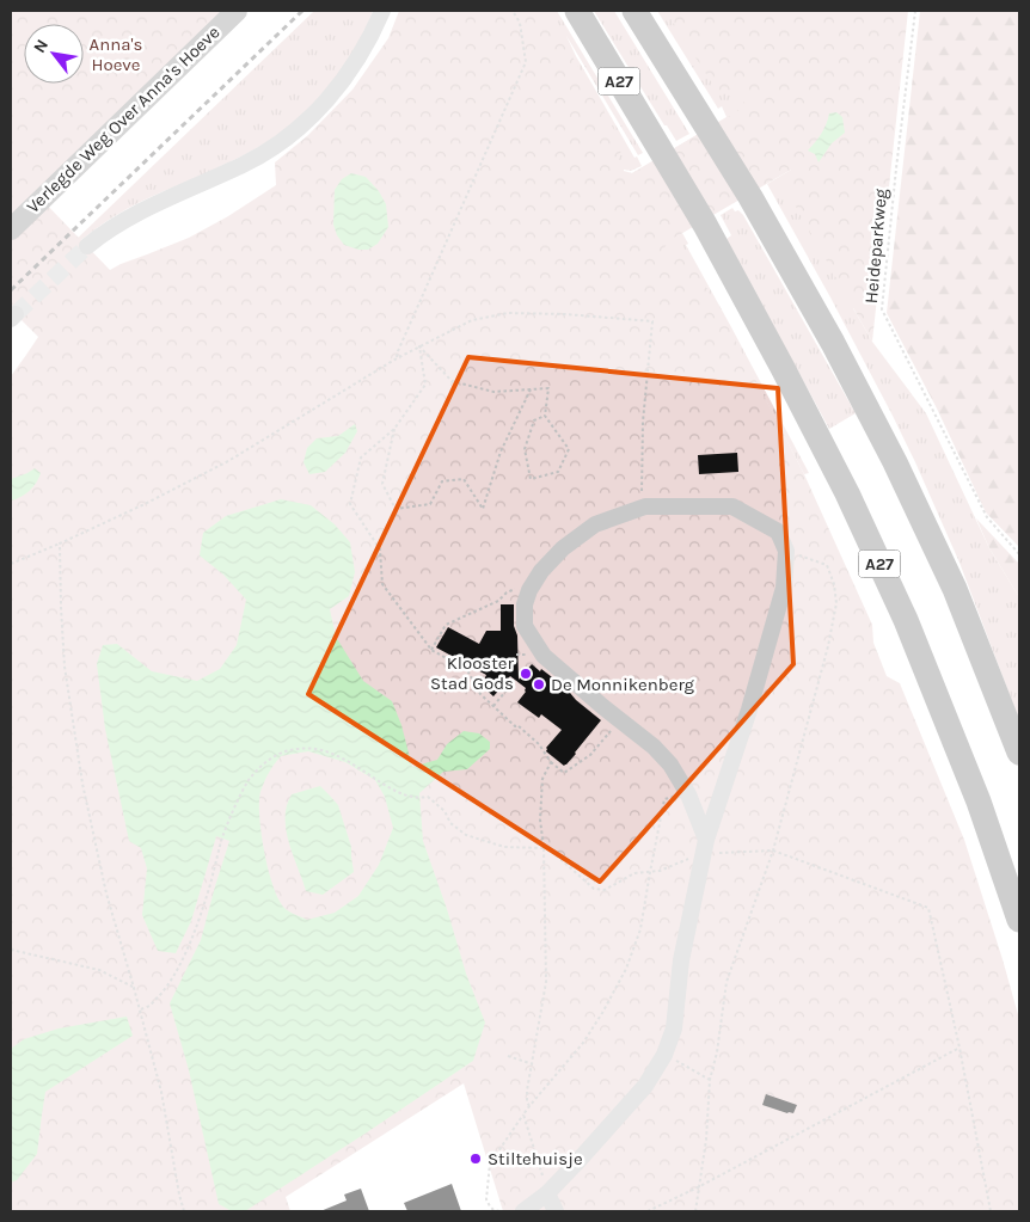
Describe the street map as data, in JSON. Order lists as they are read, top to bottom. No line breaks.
{"streets":{"highway":["A27"],"main road":["Verlegde Weg Over Anna's Hoeve"],"path":["Heideparkweg"]},"parks":["Anna's Hoeve"],"places":["Klooster Stad Gods","De Monnikenberg","Stiltehuisje"],"north":"top left"}
